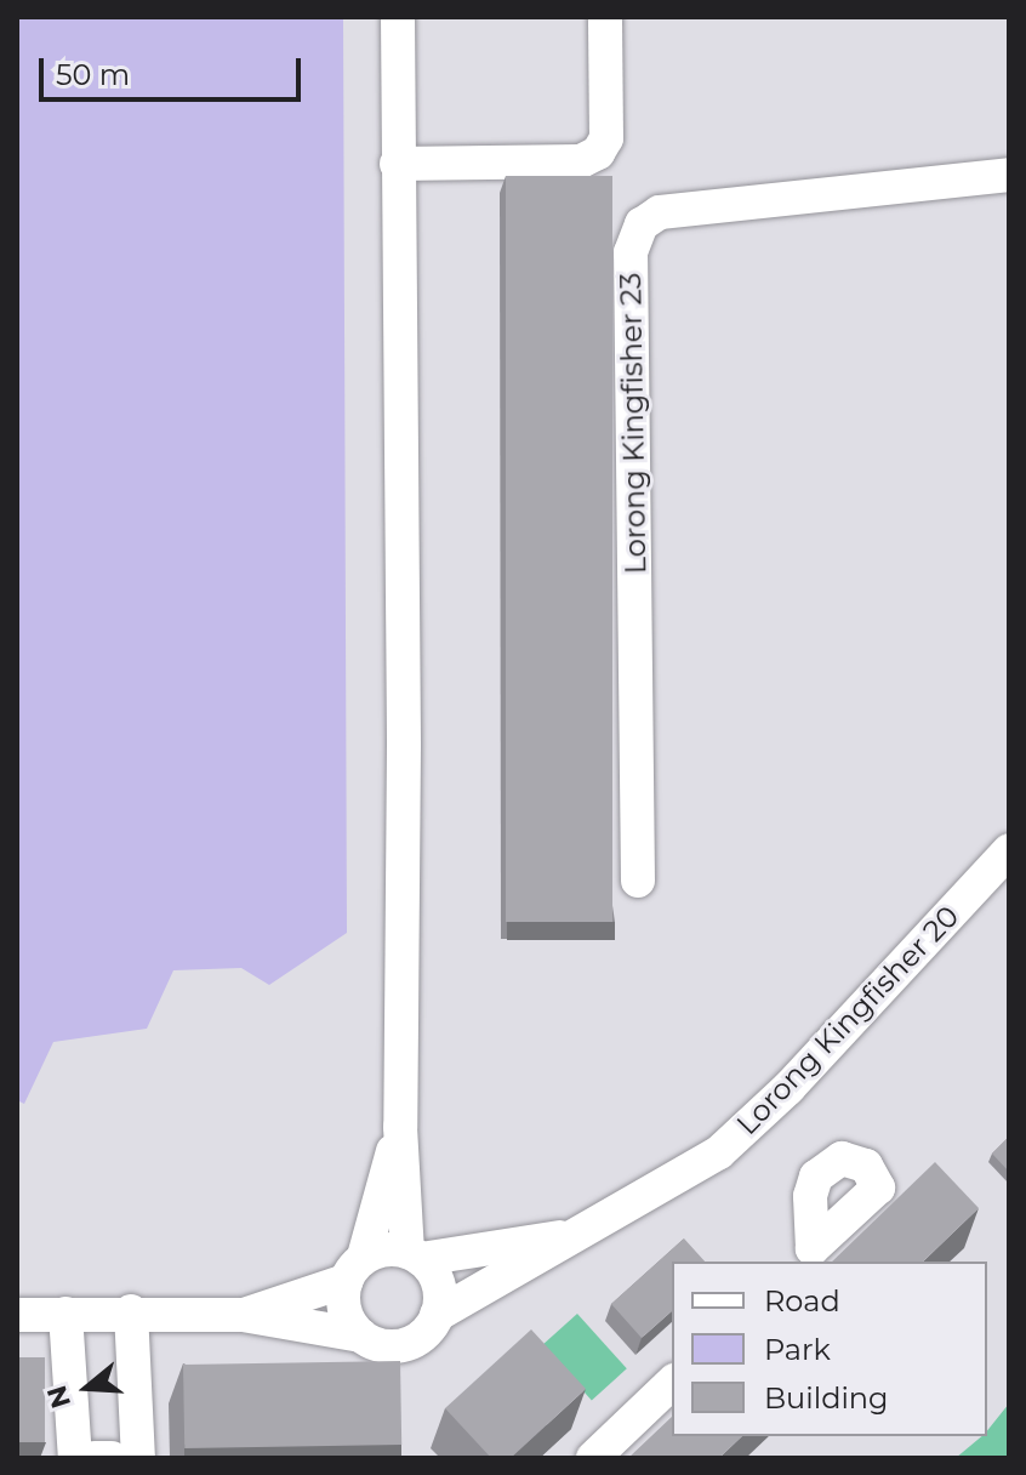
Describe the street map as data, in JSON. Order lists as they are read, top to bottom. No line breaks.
{"streets":{"street":["Lorong Kingfisher 23","Lorong Kingfisher 20"]},"legend":["Road","Park","Building"],"scale_bar":"50 m","north":"left"}
